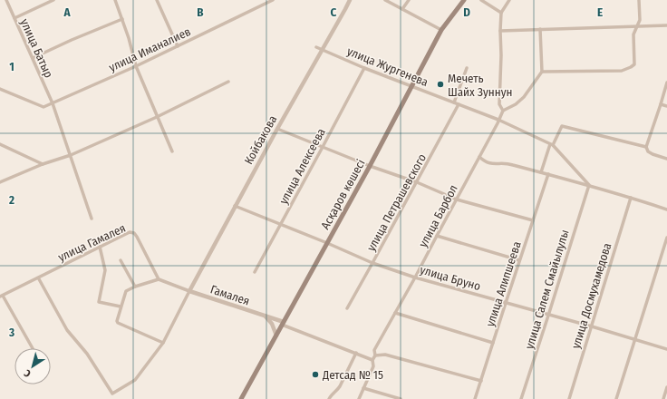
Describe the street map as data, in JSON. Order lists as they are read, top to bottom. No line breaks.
{"streets":{"main road":["Асқаров көшесі"],"street":["улица Батыр","улица Иманалиев","улица Жургенева","Койбакова","улица Алексеева","улица Петрашевского","улица Барбол","улица Гамалея","улица Бруно","улица Алипшеева","улица Салем Смайылулы","Гамалея","улица Досмухамедова"]},"crossings":[["улица Батыр","улица Иманалиев"],["улица Жургенева","Койбакова"],["улица Жургенева","улица Алексеева"],["улица Жургенева","Асқаров көшесі"],["улица Жургенева","улица Петрашевского"],["улица Жургенева","улица Барбол"],["Койбакова","улица Бруно"],["Койбакова","Гамалея"],["улица Алексеева","улица Бруно"],["Асқаров көшесі","улица Бруно"],["Асқаров көшесі","Гамалея"],["улица Петрашевского","улица Бруно"],["улица Барбол","улица Бруно"],["улица Бруно","улица Алипшеева"],["улица Бруно","улица Салем Смайылулы"],["улица Бруно","улица Досмухамедова"]],"places":["Мечеть Шайх Зуннун","Детсад № 15"],"north":"bottom left","grid":{"columns":["A","B","C","D","E"],"rows":["1","2","3"]}}
